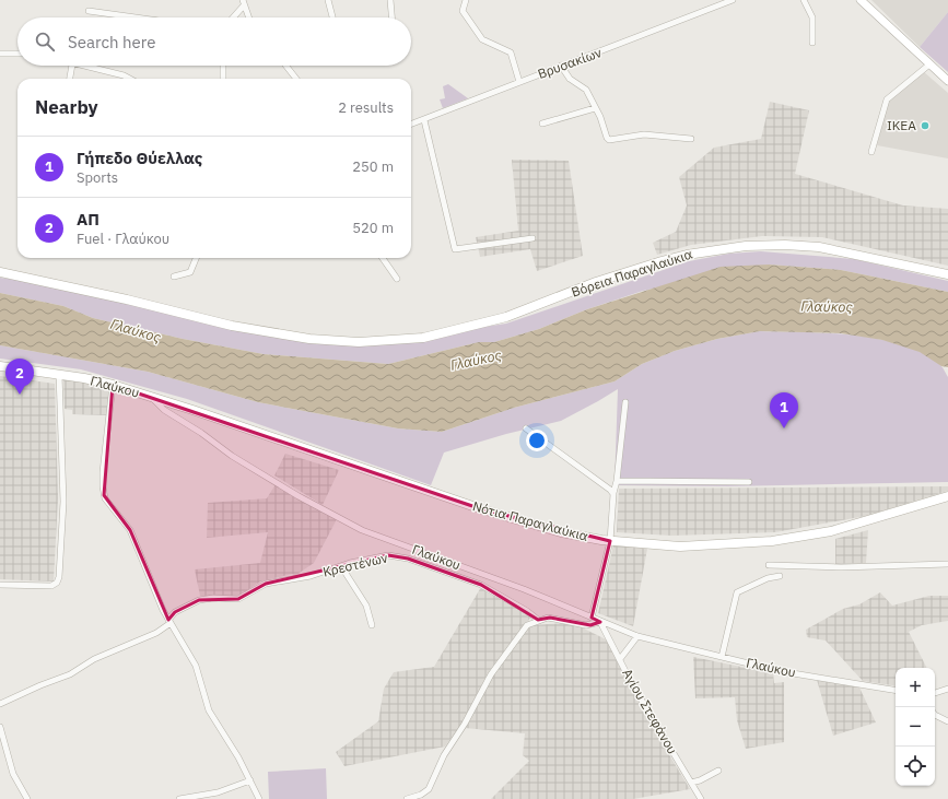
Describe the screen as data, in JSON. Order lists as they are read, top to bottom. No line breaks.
{"streets":{"main road":["Βόρεια Παραγλαύκια","Γλαύκου","Νότια Παραγλαύκια"],"street":["Βρυσακίων","Κρεστένων","Αγίου Στεφάνου"]},"crossings":[["Γλαύκου","Νότια Παραγλαύκια"],["Γλαύκου","Αγίου Στεφάνου"]],"water":["Γλαύκος"],"places":["IKEA"],"page":{"search":"Search here","heading":["Nearby","2 results"],"list":[{"mark":"1","name":"Γήπεδο Θύελλας","note":"Sports","value":"250 m"},{"mark":"2","name":"ΑΠ","note":"Fuel · Γλαύκου","value":"520 m"}],"pins":["2","1"],"map_buttons":["+","−"]}}
